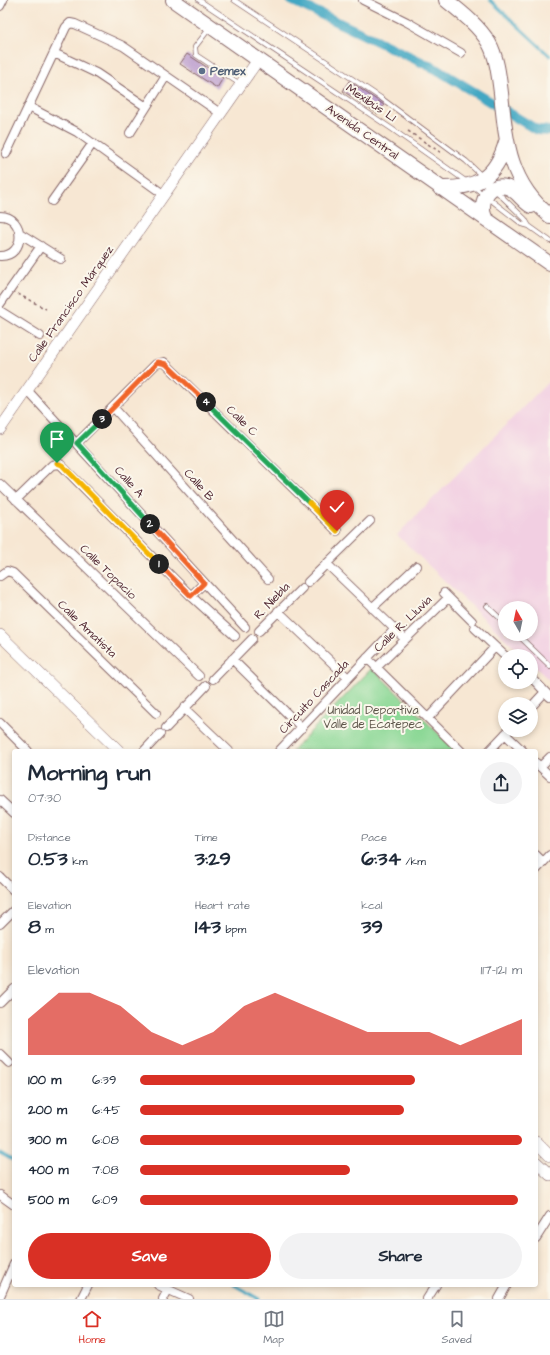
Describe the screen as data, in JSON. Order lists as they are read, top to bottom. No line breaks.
{"streets":{"highway":["Avenida Central"],"street":["Calle Francisco Márquez","Calle C","Calle A","Calle B","Calle Topacio","R. Niebla","Calle R. Lluvia","Calle Amatista","Circuito Cascada"],"lane":["Mexibús L1"]},"crossings":[["Avenida Central","Calle Francisco Márquez"],["Calle Francisco Márquez","Calle A"],["Calle C","Calle A"],["Calle C","Calle B"],["Calle R. Lluvia","Circuito Cascada"]],"parks":["Unidad Deportiva Valle de Ecatepec"],"places":["Pemex"],"north":"top","page":{"pins":["4","3","2","1"],"heading":["Morning run","07:30"],"stats":[["Distance","0.53 km"],["Time","3:29"],["Pace","6:34 /km"],["Elevation","8 m"],["Heart rate","143 bpm"],["kcal","39"]],"chart":["Elevation","117–121 m"],"list":[{"name":"100 m","note":"6:39"},{"name":"200 m","note":"6:45"},{"name":"300 m","note":"6:08"},{"name":"400 m","note":"7:08"},{"name":"500 m","note":"6:09"}],"buttons":["Save","Share"],"tabs":["Home","Map","Saved"]}}
